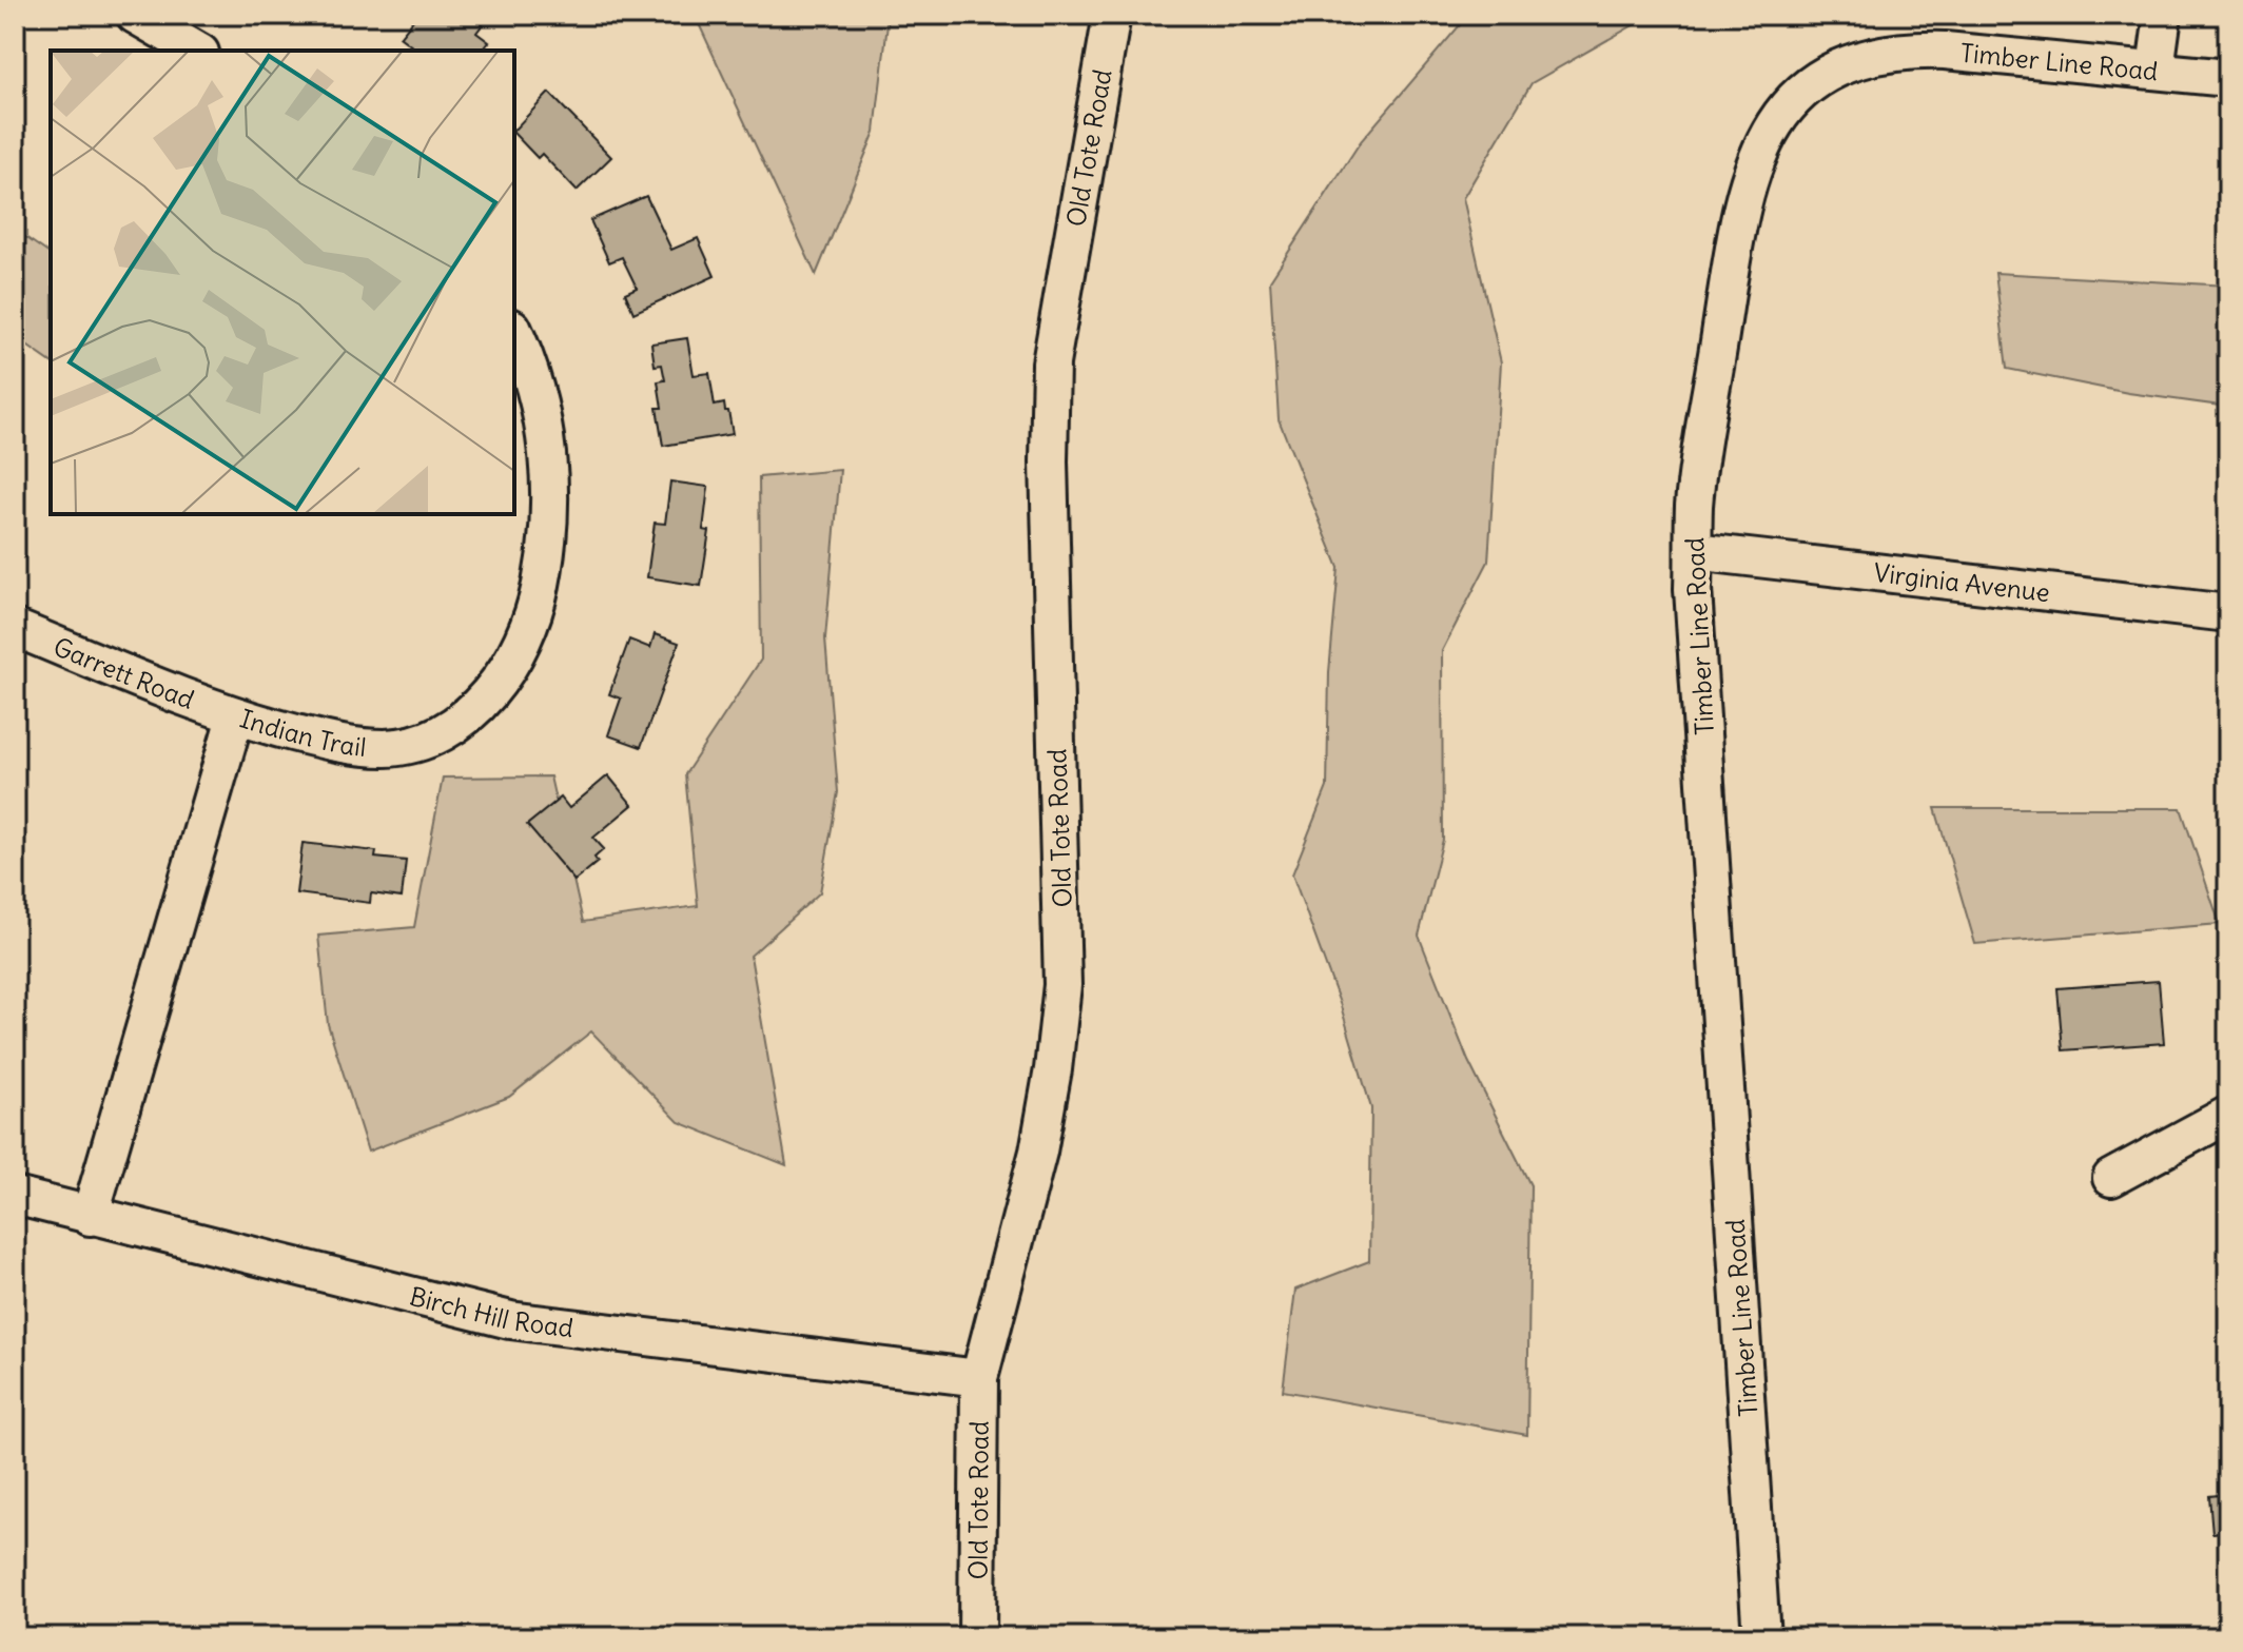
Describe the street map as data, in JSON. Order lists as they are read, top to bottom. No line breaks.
{"streets":{"street":["Timber Line Road","Old Tote Road","Virginia Avenue","Garrett Road","Indian Trail","Birch Hill Road"]},"crossings":[["Timber Line Road","Virginia Avenue"],["Old Tote Road","Birch Hill Road"],["Garrett Road","Indian Trail"],["Indian Trail","Birch Hill Road"]]}
